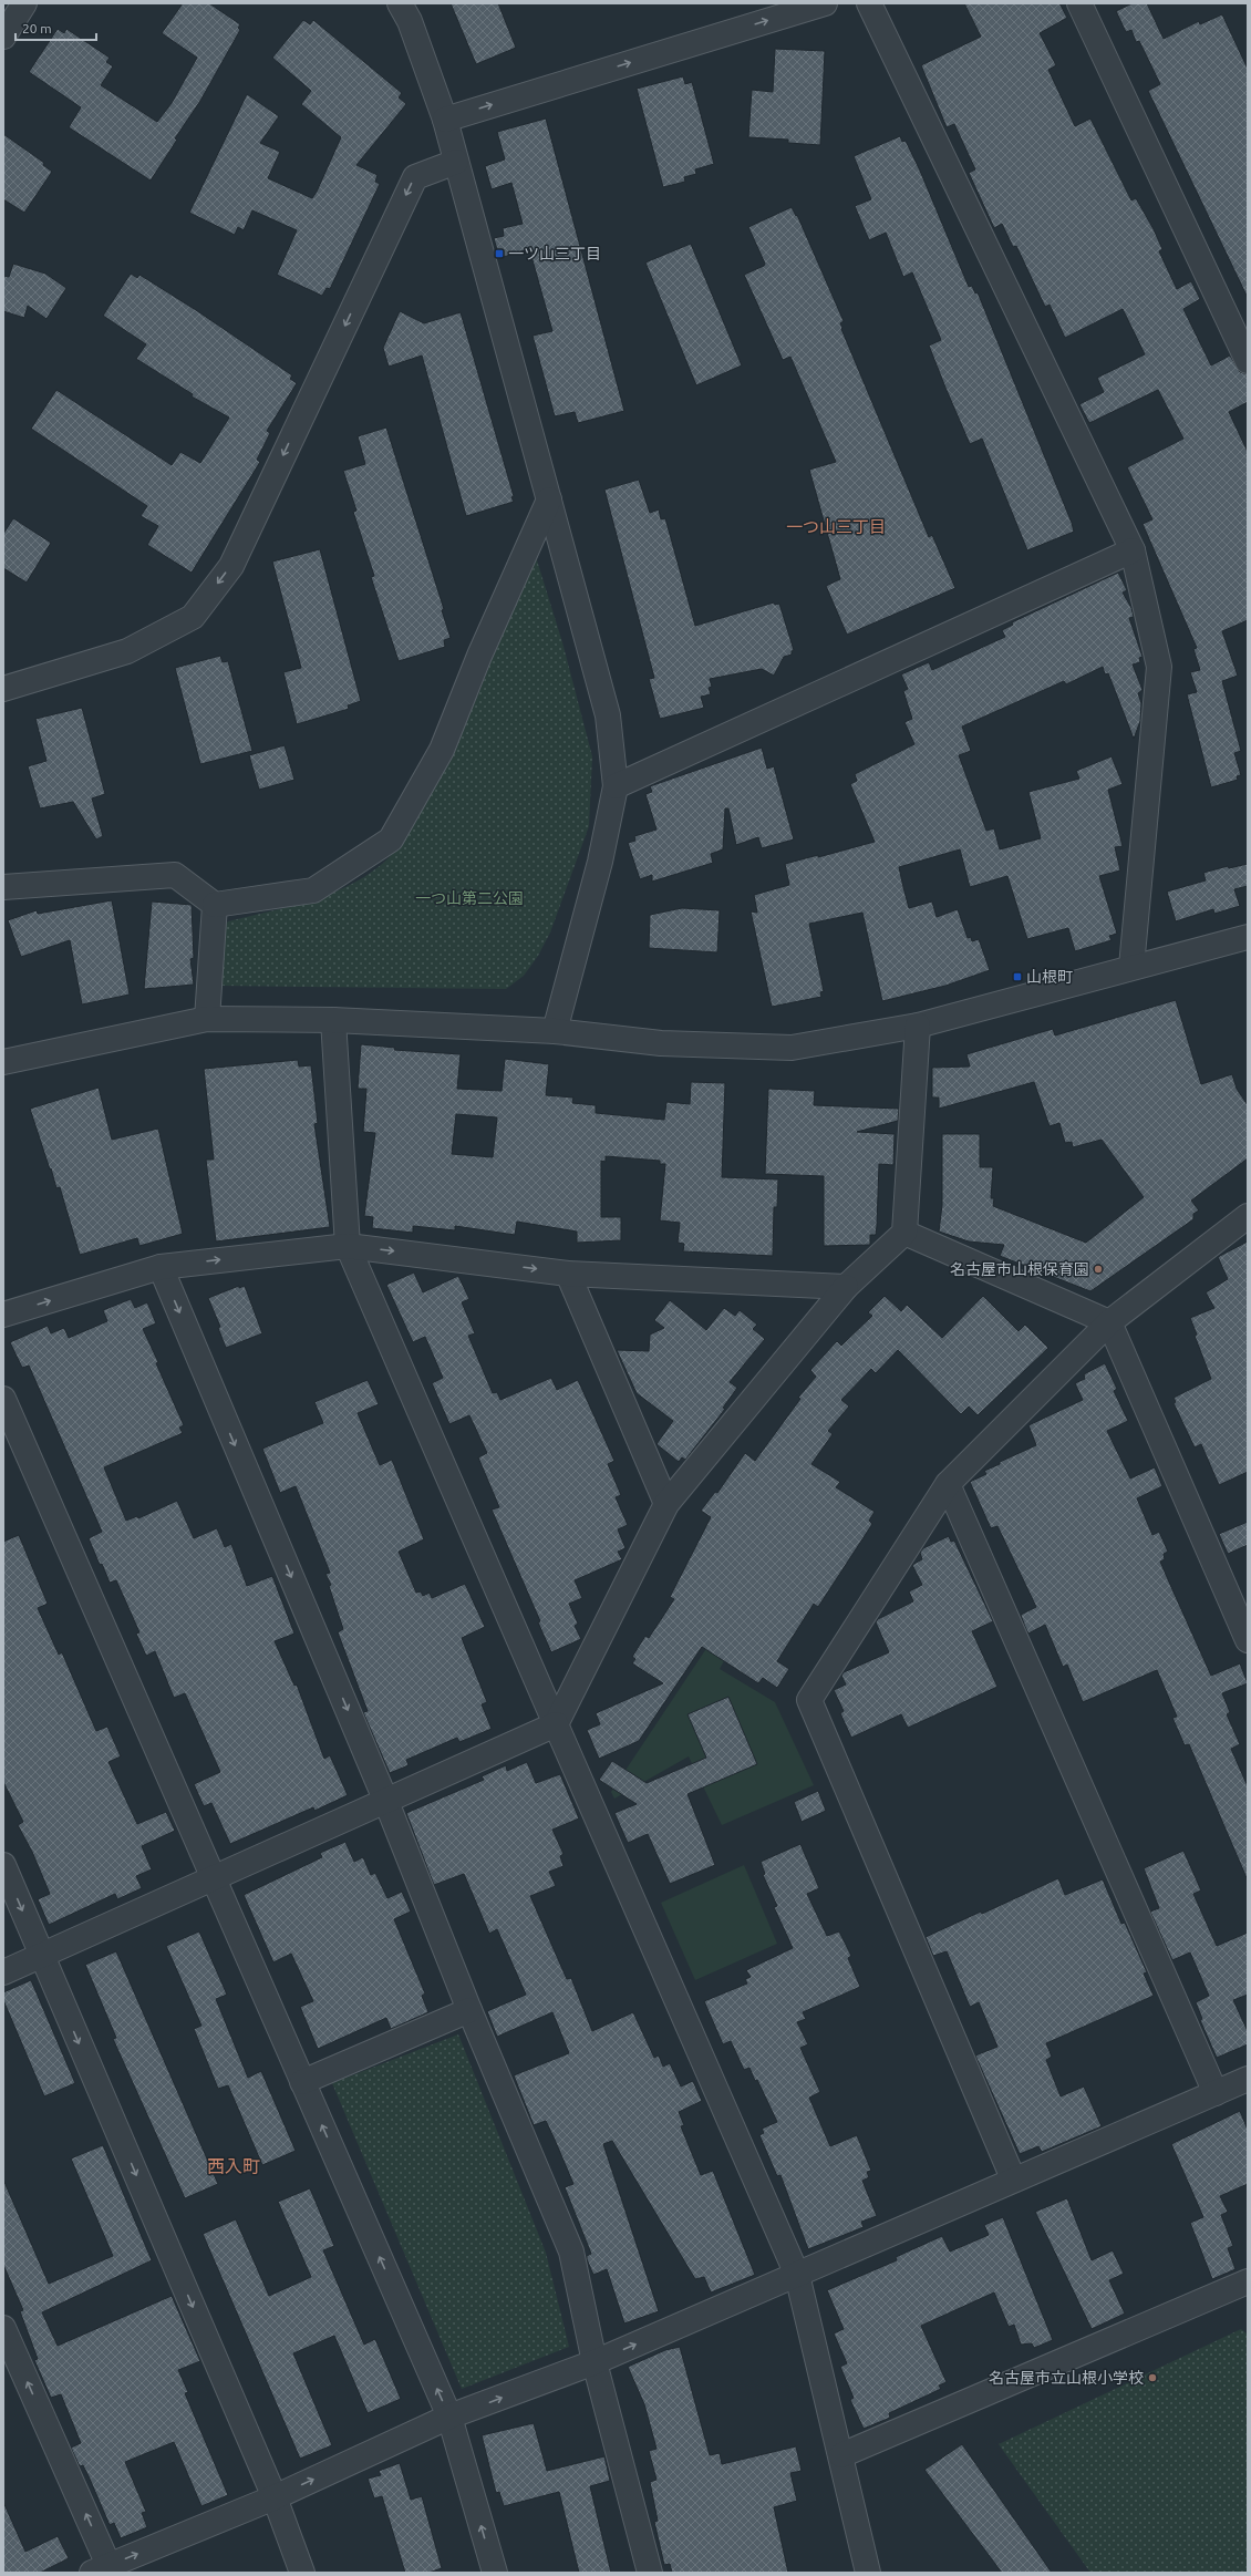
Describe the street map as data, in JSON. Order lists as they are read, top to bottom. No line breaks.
{"districts":["一つ山三丁目","西入町"],"parks":["一つ山第二公園"],"places":{"transit":["一ツ山三丁目","山根町"],"other":["名古屋市山根保育園","名古屋市立山根小学校"]},"scale_bar":"20 m"}
